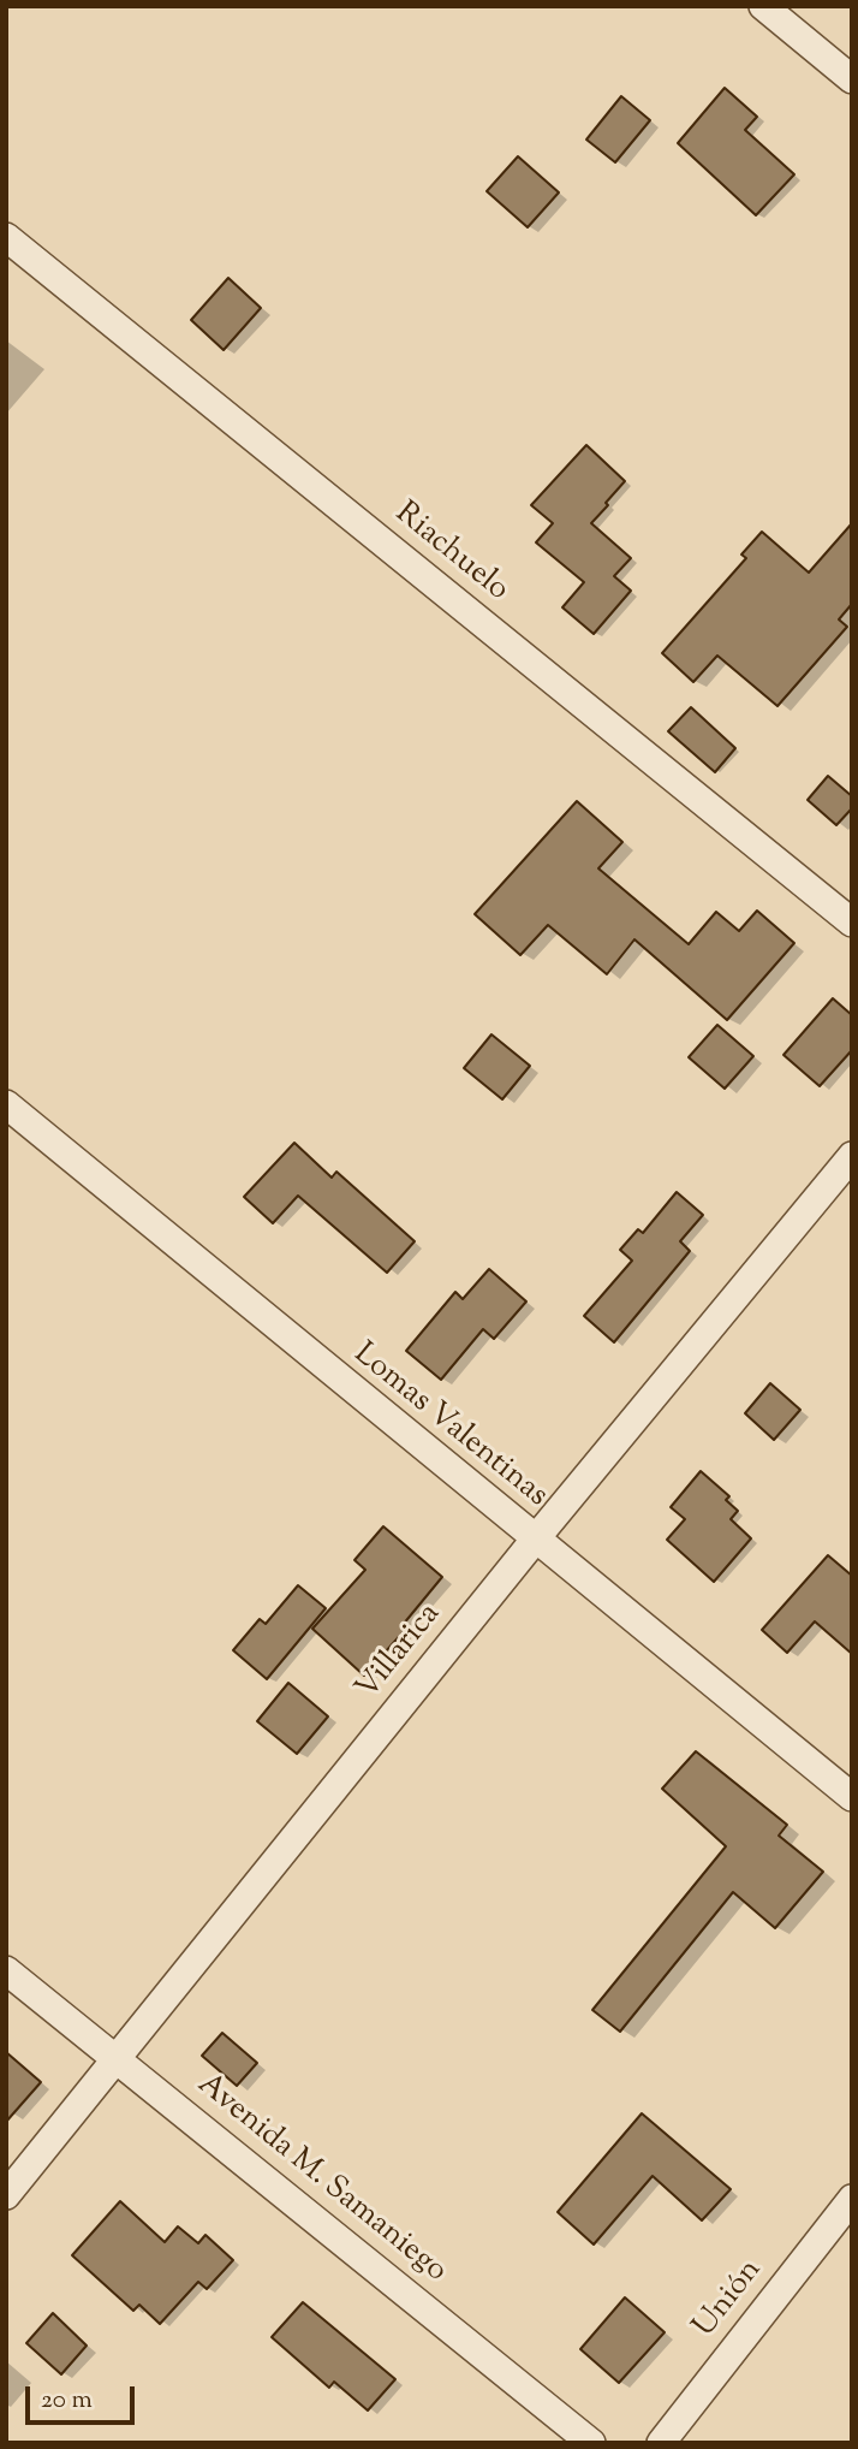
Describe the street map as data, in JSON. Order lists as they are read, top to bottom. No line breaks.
{"streets":{"street":["Riachuelo","Lomas Valentinas","Villarica","Avenida M. Samaniego","Unión"]},"crossings":[["Lomas Valentinas","Villarica"],["Villarica","Avenida M. Samaniego"]],"scale_bar":"20 m"}
